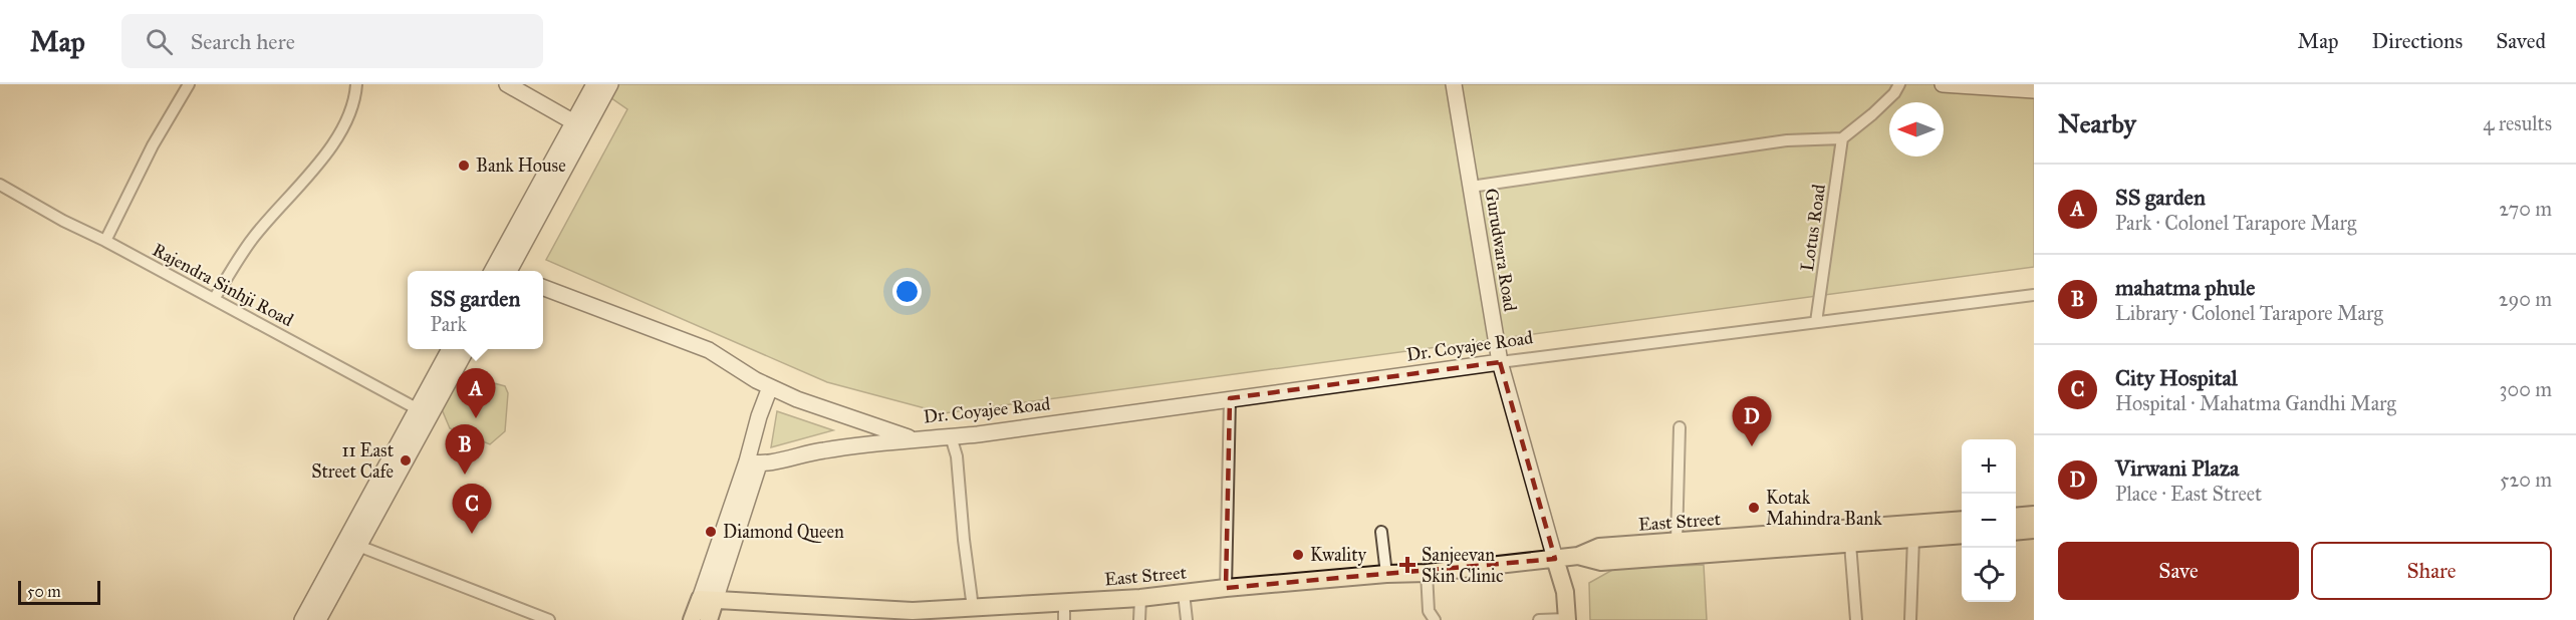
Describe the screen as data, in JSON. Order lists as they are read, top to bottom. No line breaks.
{"streets":{"main road":["East Street"],"street":["Lotus Road","Gurudwara Road","Rajendra Sinhji Road","Dr. Coyajee Road"]},"crossings":[["Lotus Road","Dr. Coyajee Road"],["Gurudwara Road","Dr. Coyajee Road"],["Gurudwara Road","East Street"]],"places":{"other":["Bank House","11 East Street Cafe","Kotak Mahindra Bank","Diamond Queen","Kwality"],"health":["Sanjeevan Skin Clinic"]},"scale_bar":"50 m","north":"left","page":{"header":"Map","search":"Search here","nav":["Map","Directions","Saved"],"heading":["Nearby","4 results"],"list":[{"mark":"A","name":"SS garden","note":"Park · Colonel Tarapore Marg","value":"270 m"},{"mark":"B","name":"mahatma phule","note":"Library · Colonel Tarapore Marg","value":"290 m"},{"mark":"C","name":"City Hospital","note":"Hospital · Mahatma Gandhi Marg","value":"300 m"},{"mark":"D","name":"Virwani Plaza","note":"Place · East Street","value":"520 m"}],"popup":["SS garden","Park"],"pins":["A","D","B","C"],"map_buttons":["+","−"],"buttons":["Save","Share"],"scale":"50 m"}}
